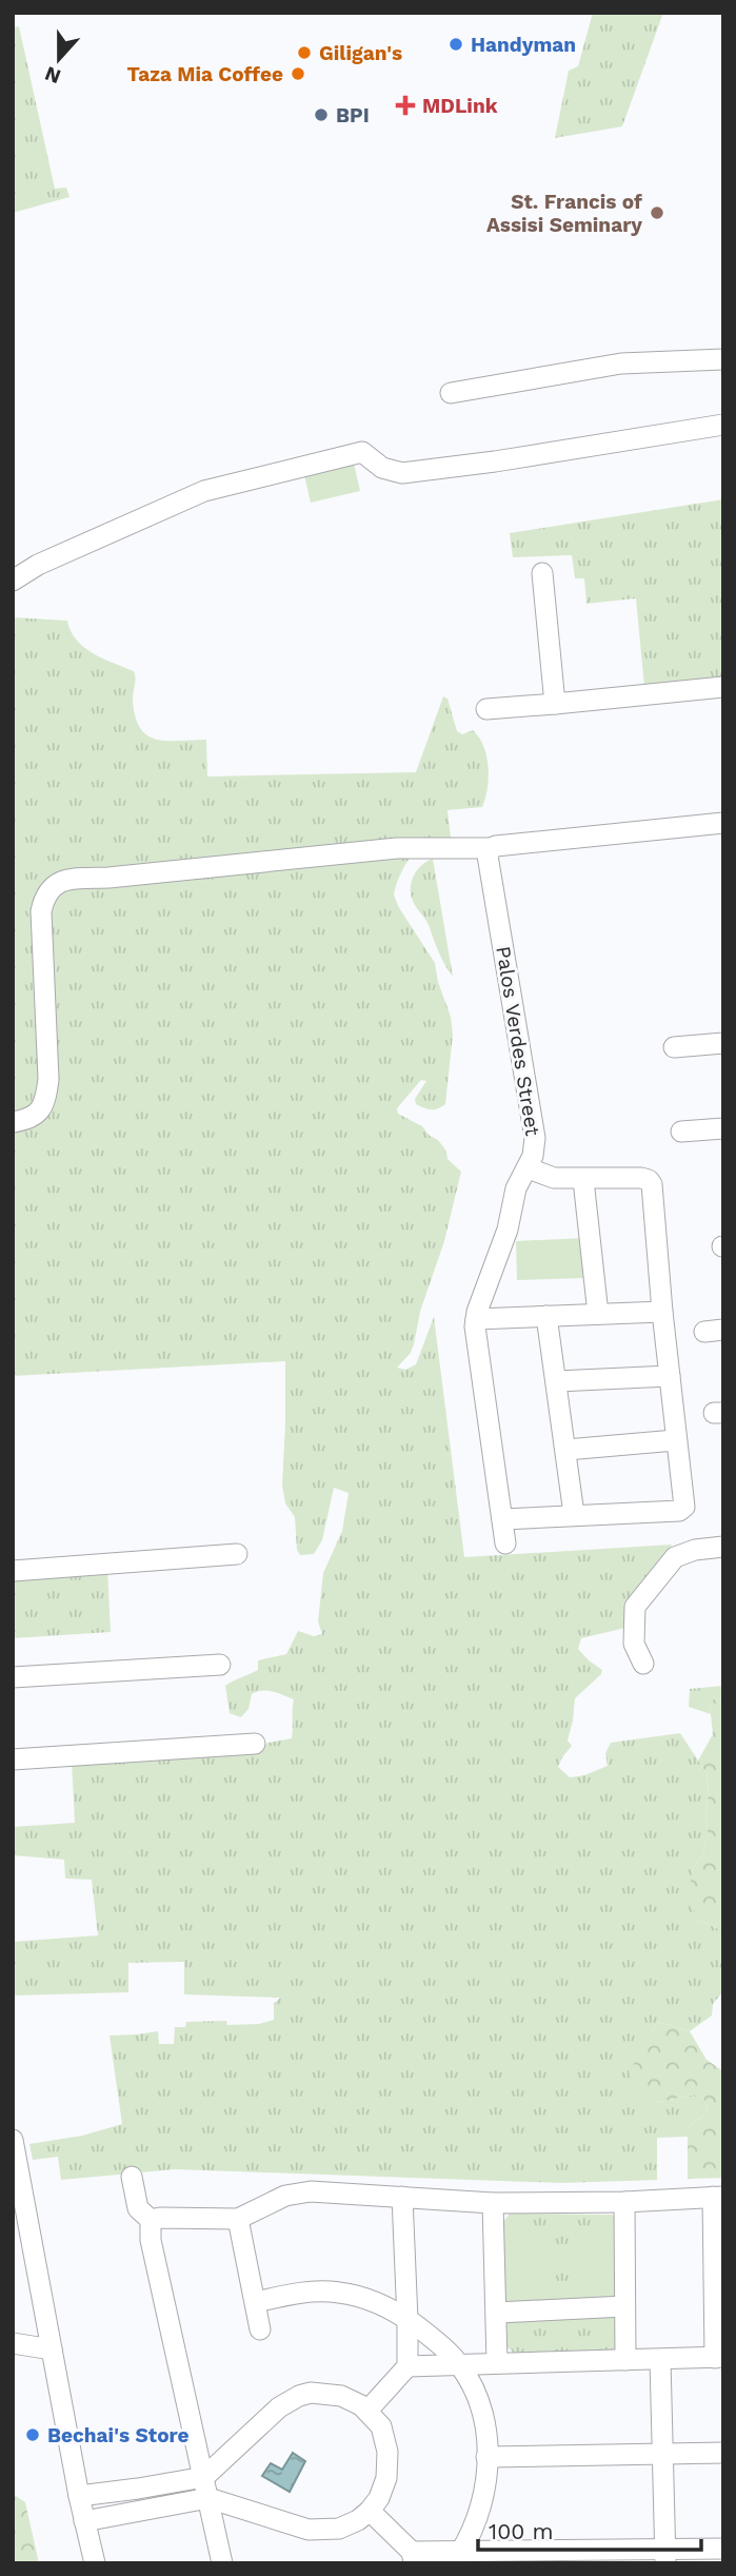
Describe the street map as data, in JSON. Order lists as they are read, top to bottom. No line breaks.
{"streets":{"street":["Palos Verdes Street"]},"places":{"other":["Handyman","Giligan's","Taza Mia Coffee","BPI","St. Francis of Assisi Seminary","Bechai's Store"],"health":["MDLink"]},"scale_bar":"100 m","north":"bottom"}
